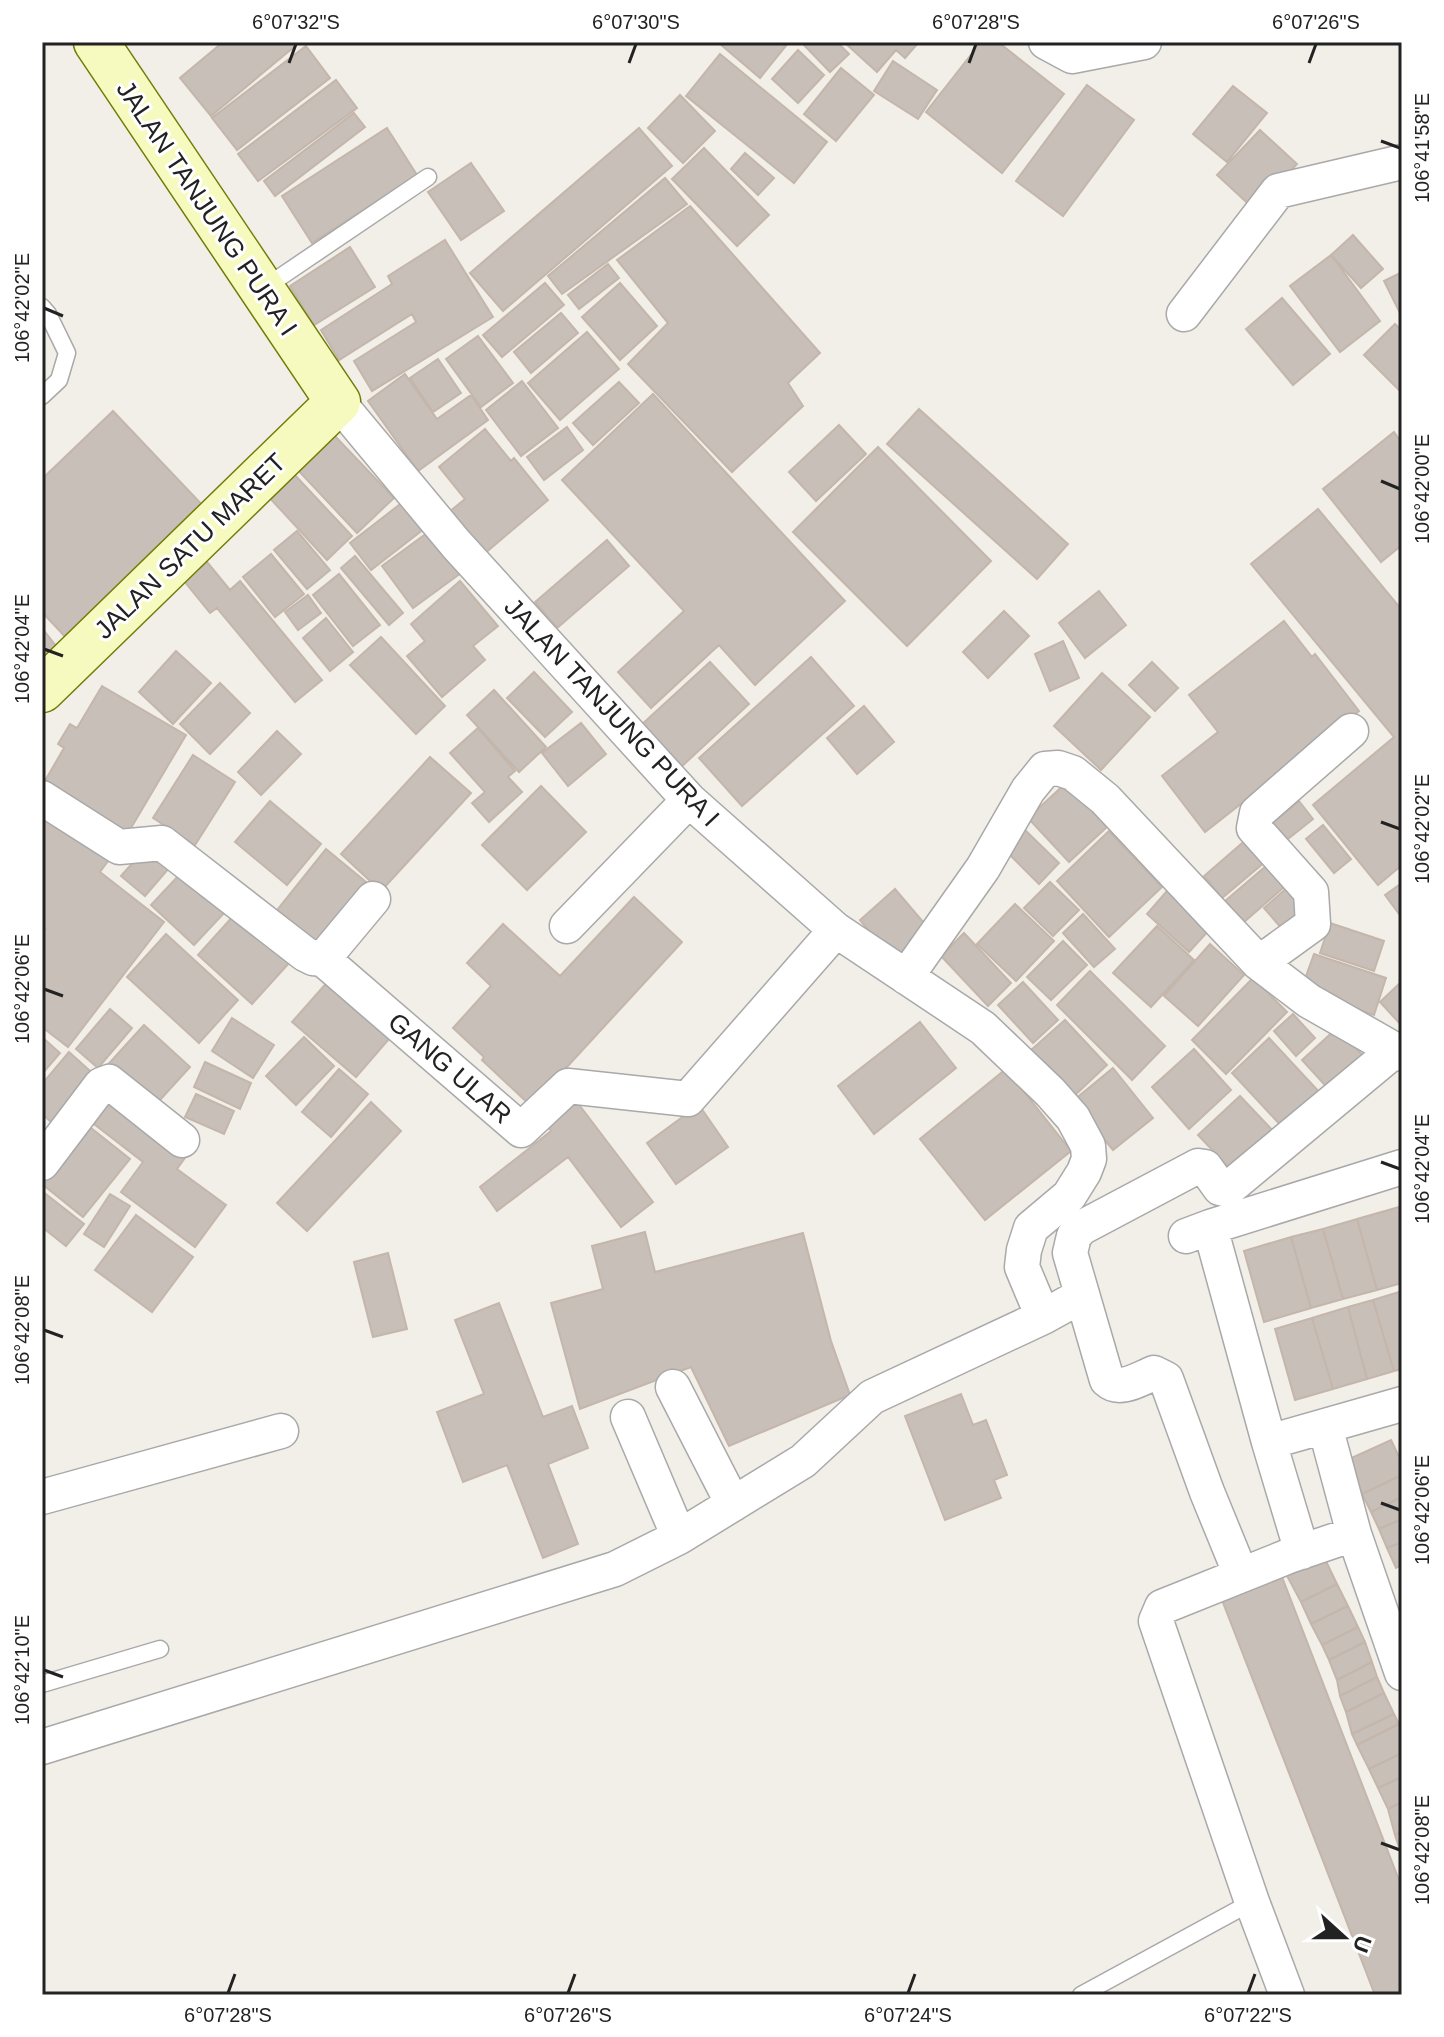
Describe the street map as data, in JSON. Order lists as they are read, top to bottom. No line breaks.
{"streets":{"street":["JALAN TANJUNG PURA I","JALAN SATU MARET","GANG ULAR"]},"crossings":[["JALAN TANJUNG PURA I","JALAN SATU MARET"],["JALAN TANJUNG PURA I","GANG ULAR"]],"north":"right","coordinates":["6°07'32\"S","6°07'30\"S","6°07'28\"S","6°07'26\"S","106°41'58\"E","106°42'02\"E","106°42'00\"E","106°42'04\"E","106°42'06\"E","106°42'08\"E","106°42'10\"E","6°07'24\"S","6°07'22\"S"]}
